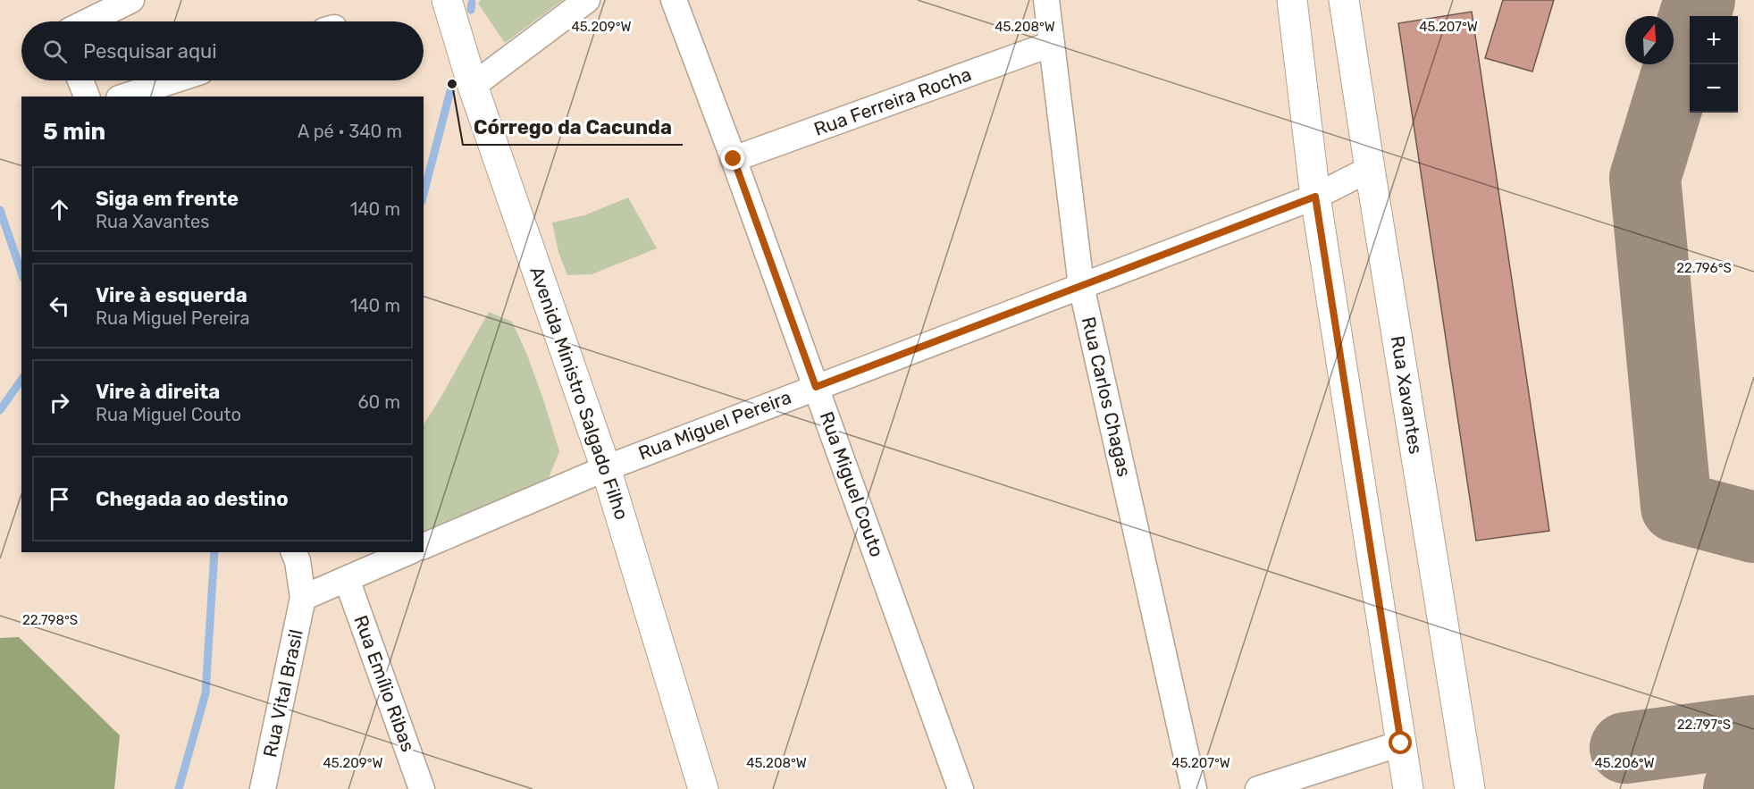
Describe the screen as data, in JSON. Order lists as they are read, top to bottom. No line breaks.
{"streets":{"street":["Rua Ferreira Rocha","Avenida Ministro Salgado Filho","Rua Xavantes","Rua Carlos Chagas","Rua Miguel Pereira","Rua Miguel Couto","Rua Emílio Ribas","Rua Vital Brasil"]},"crossings":[["Rua Ferreira Rocha","Rua Carlos Chagas"],["Rua Ferreira Rocha","Rua Miguel Couto"],["Avenida Ministro Salgado Filho","Rua Miguel Pereira"],["Rua Xavantes","Rua Miguel Pereira"],["Rua Carlos Chagas","Rua Miguel Pereira"],["Rua Miguel Pereira","Rua Miguel Couto"]],"places":["Córrego da Cacunda"],"north":"top","page":{"map_buttons":["+","−"],"search":"Pesquisar aqui","heading":["5 min","A pé · 340 m"],"list":[["Siga em frente","Rua Xavantes","140 m"],["Vire à esquerda","Rua Miguel Pereira","140 m"],["Vire à direita","Rua Miguel Couto","60 m"],"Chegada ao destino"]},"coordinates":["45.209°W","45.208°W","45.207°W","22.796°S","22.798°S","22.797°S","45.206°W"]}
